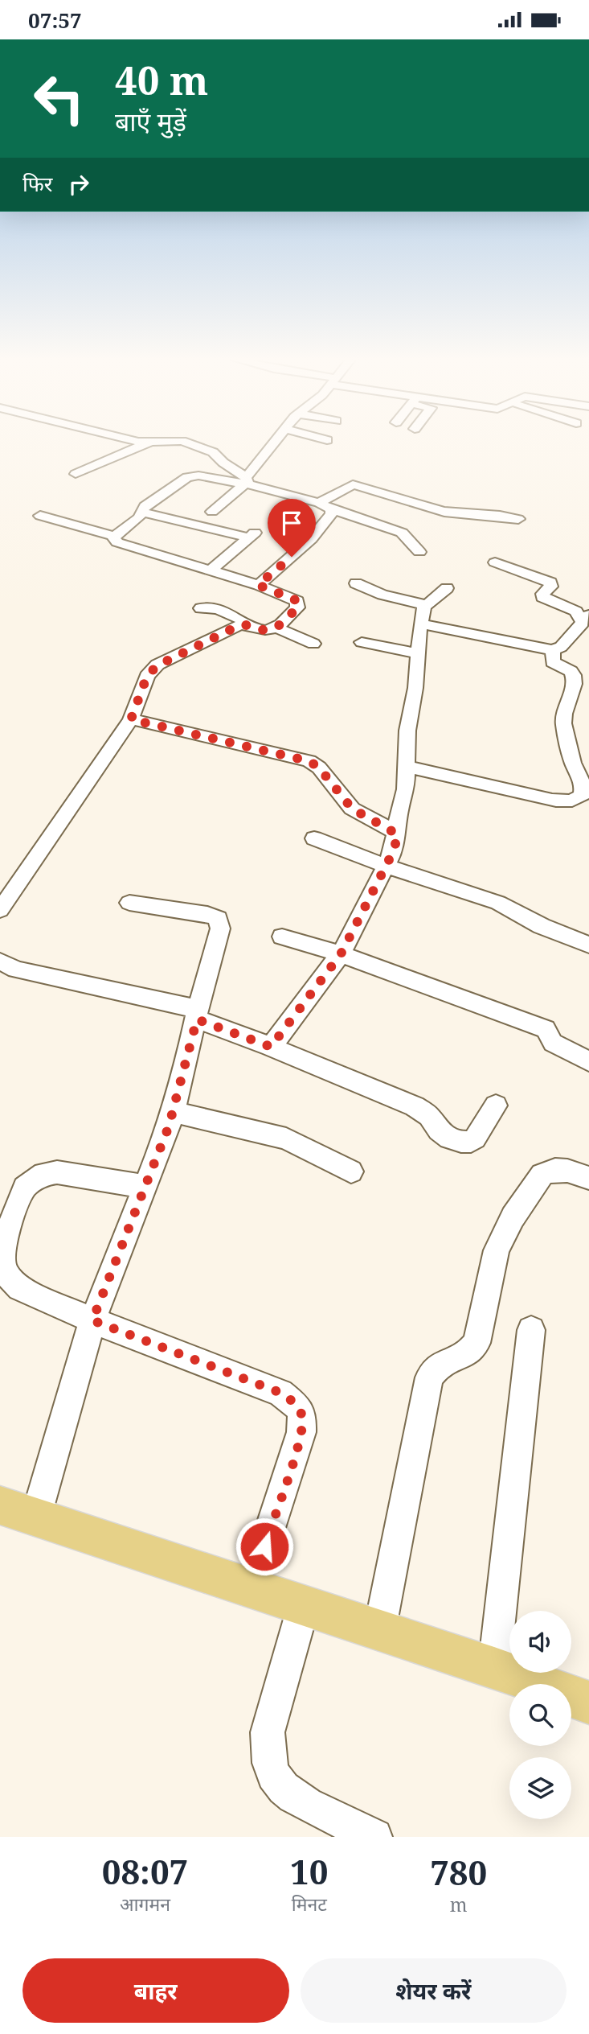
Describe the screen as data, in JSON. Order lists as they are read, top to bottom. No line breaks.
{"page":{"status":"07:57","turn":["40 m","बाएँ मुड़ें"],"then":"फिर","eta":["08:07","आगमन","10","मिनट","780","m"],"buttons":["बाहर","शेयर करें"]}}
